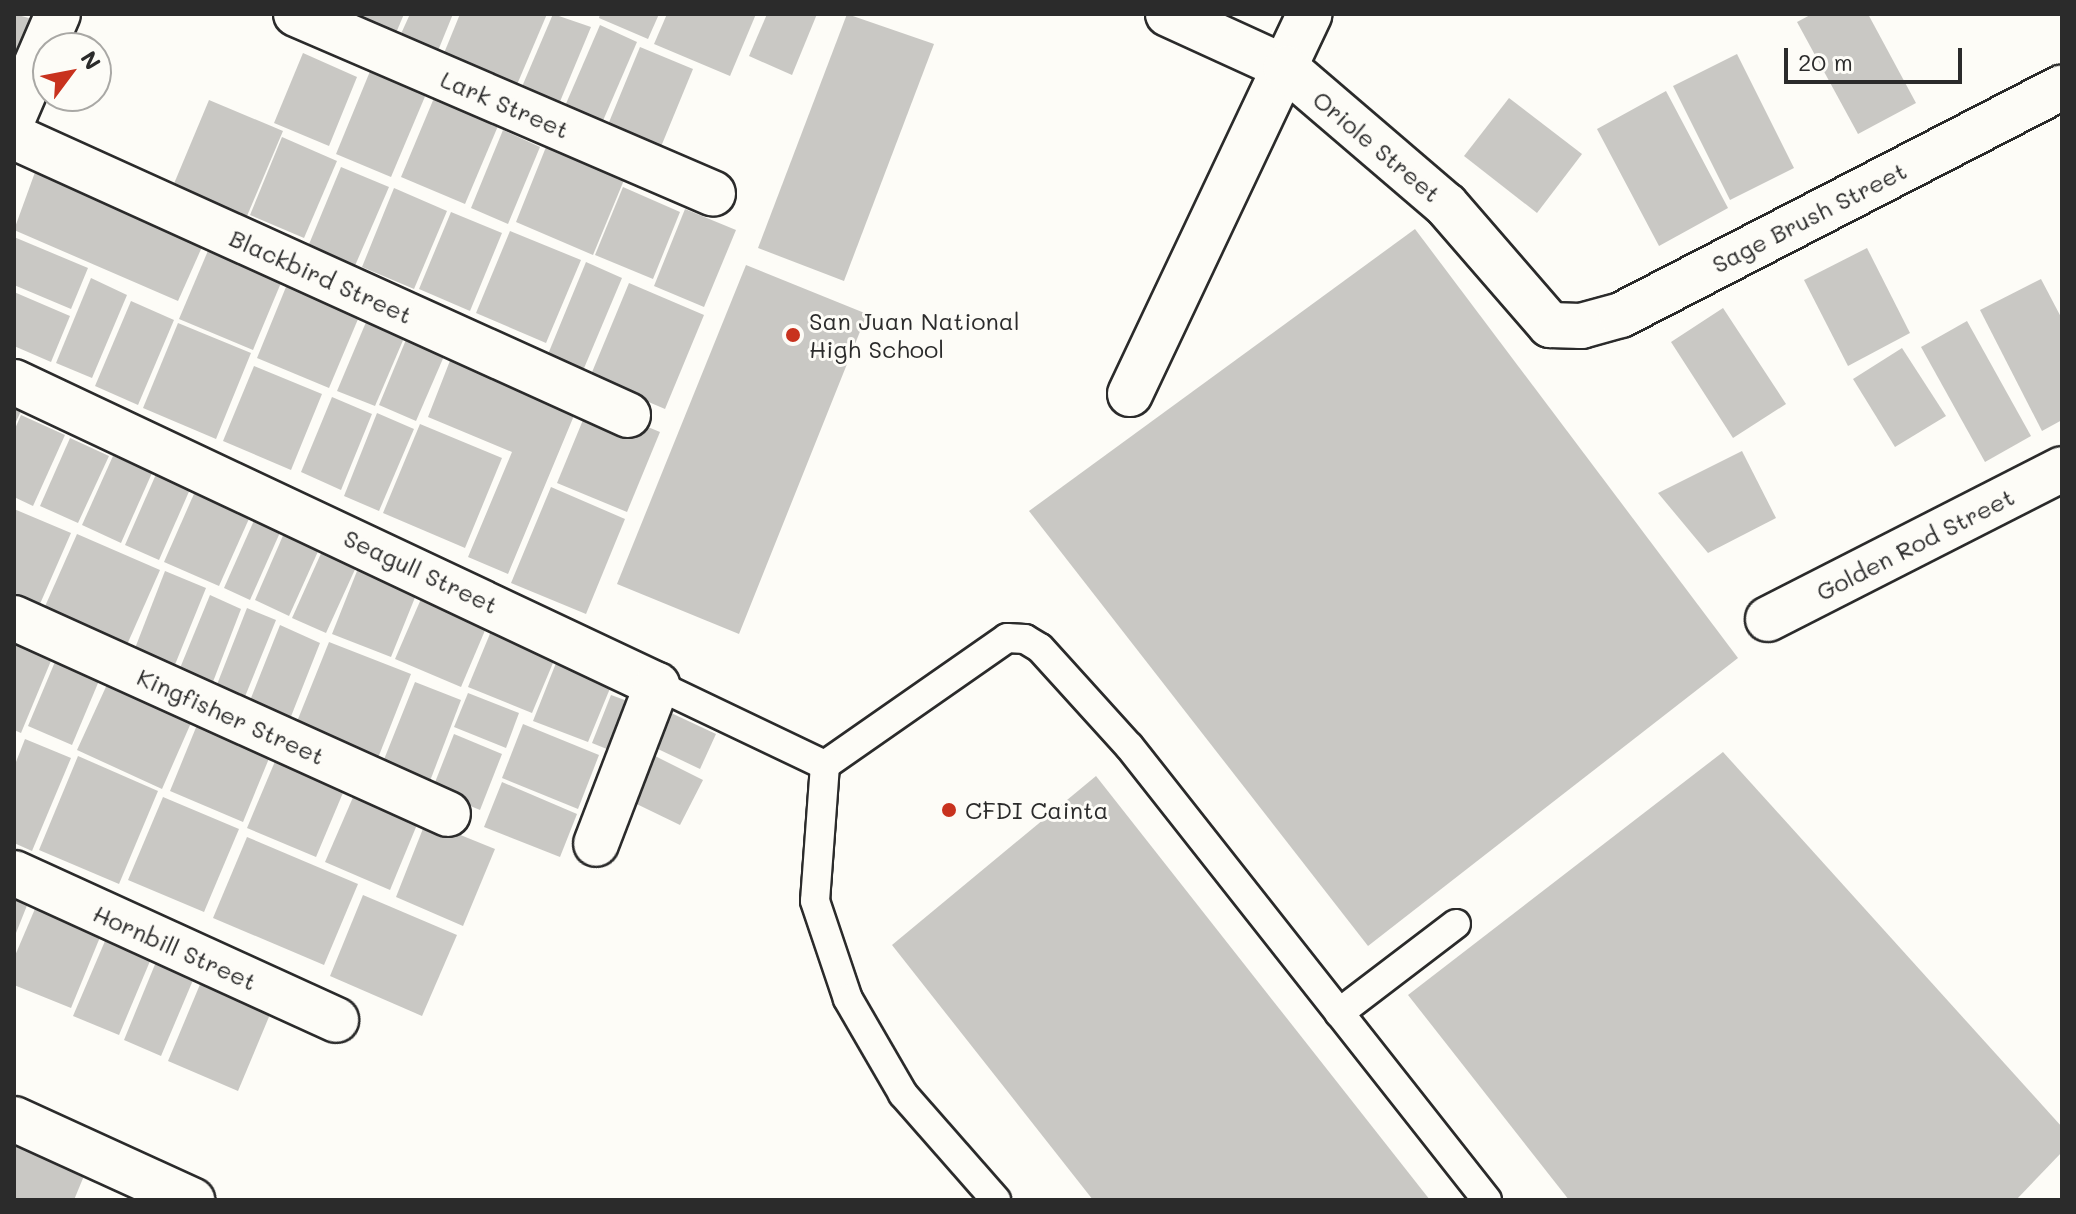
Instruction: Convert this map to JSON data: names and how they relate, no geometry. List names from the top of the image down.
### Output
{
  "streets": {
    "street": [
      "Lark Street",
      "Oriole Street",
      "Sage Brush Street",
      "Blackbird Street",
      "Golden Rod Street",
      "Seagull Street",
      "Kingfisher Street",
      "Hornbill Street"
    ]
  },
  "crossings": [
    ["Oriole Street", "Sage Brush Street"]
  ],
  "places": ["San Juan National High School", "CFDI Cainta"],
  "scale_bar": "20 m",
  "north": "top right"
}
